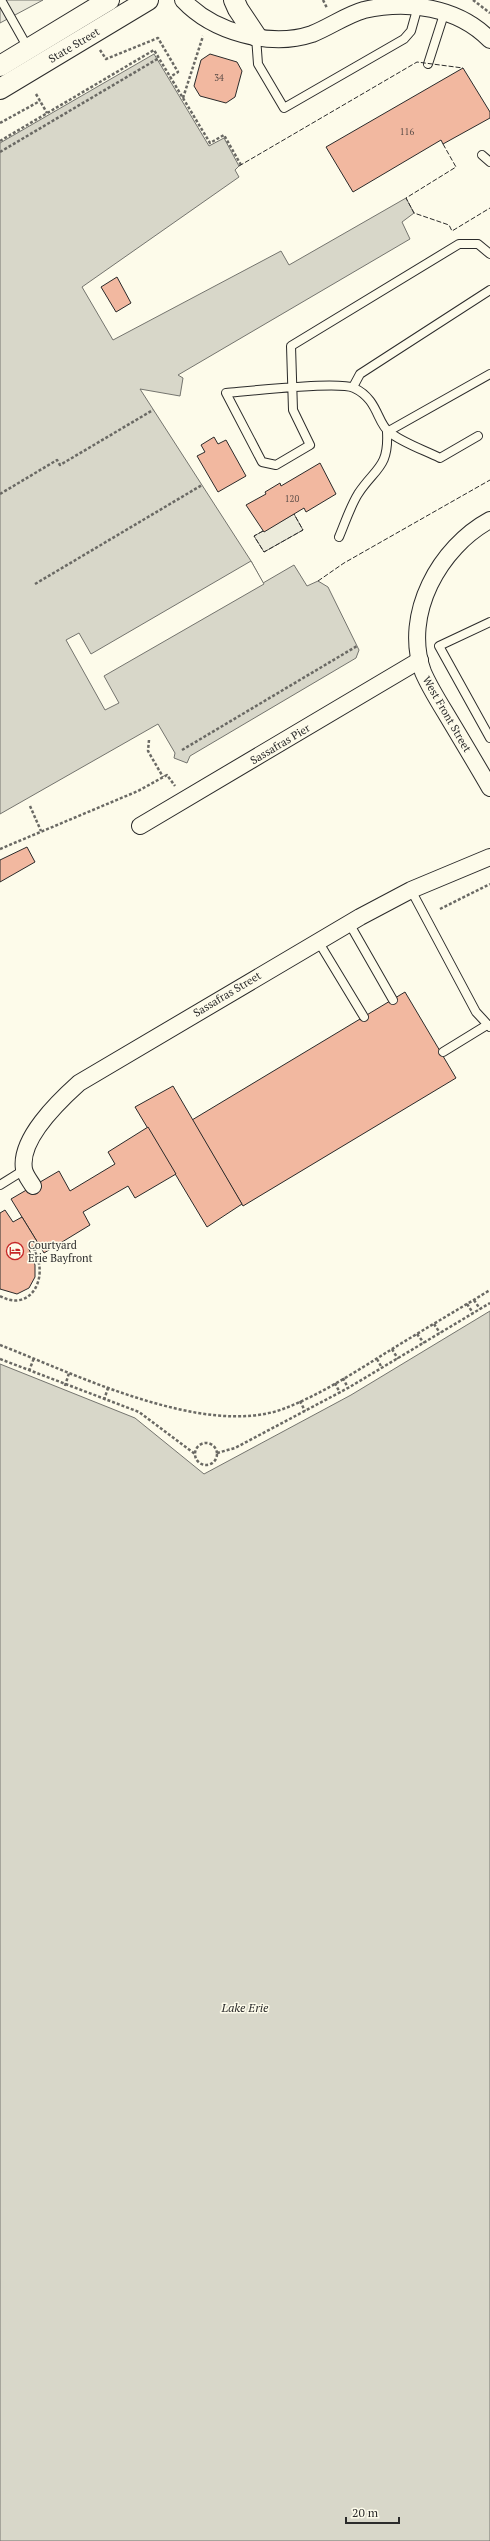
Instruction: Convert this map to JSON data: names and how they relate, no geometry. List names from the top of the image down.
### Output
{
  "streets": {
    "street": [
      "State Street",
      "West Front Street",
      "Sassafras Pier",
      "Sassafras Street"
    ]
  },
  "crossings": [
    ["West Front Street", "Sassafras Pier"]
  ],
  "water": ["Lake Erie"],
  "places": {
    "hotel": ["Courtyard Erie Bayfront"]
  },
  "house_numbers": ["34", "116", "120"],
  "scale_bar": "20 m"
}
